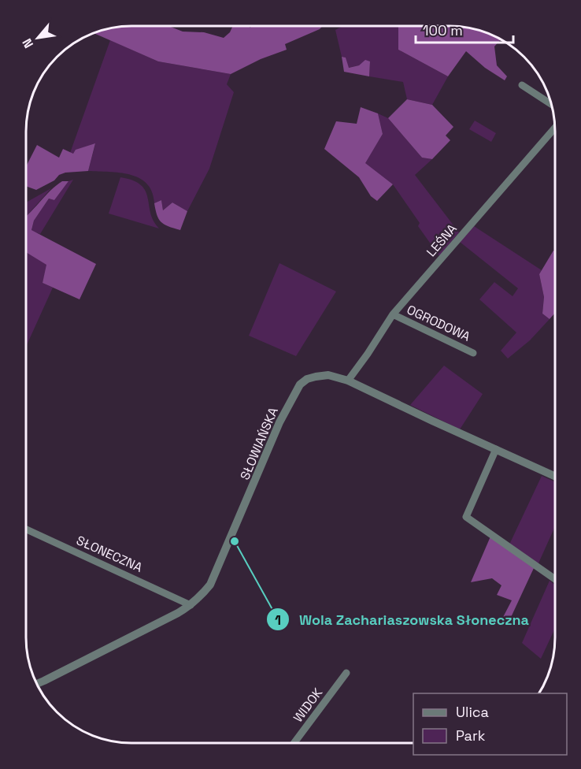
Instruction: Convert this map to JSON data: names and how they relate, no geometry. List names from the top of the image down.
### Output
{
  "streets": {
    "street": [
      "LEŚNA",
      "OGRODOWA",
      "SŁOWIAŃSKA",
      "SŁONECZNA",
      "WIDOK"
    ]
  },
  "crossings": [
    ["LEŚNA", "OGRODOWA"],
    ["LEŚNA", "SŁOWIAŃSKA"],
    ["SŁOWIAŃSKA", "SŁONECZNA"]
  ],
  "places": ["Wola Zachariaszowska Słoneczna"],
  "legend": ["Ulica", "Park"],
  "scale_bar": "100 m",
  "north": "bottom left"
}
